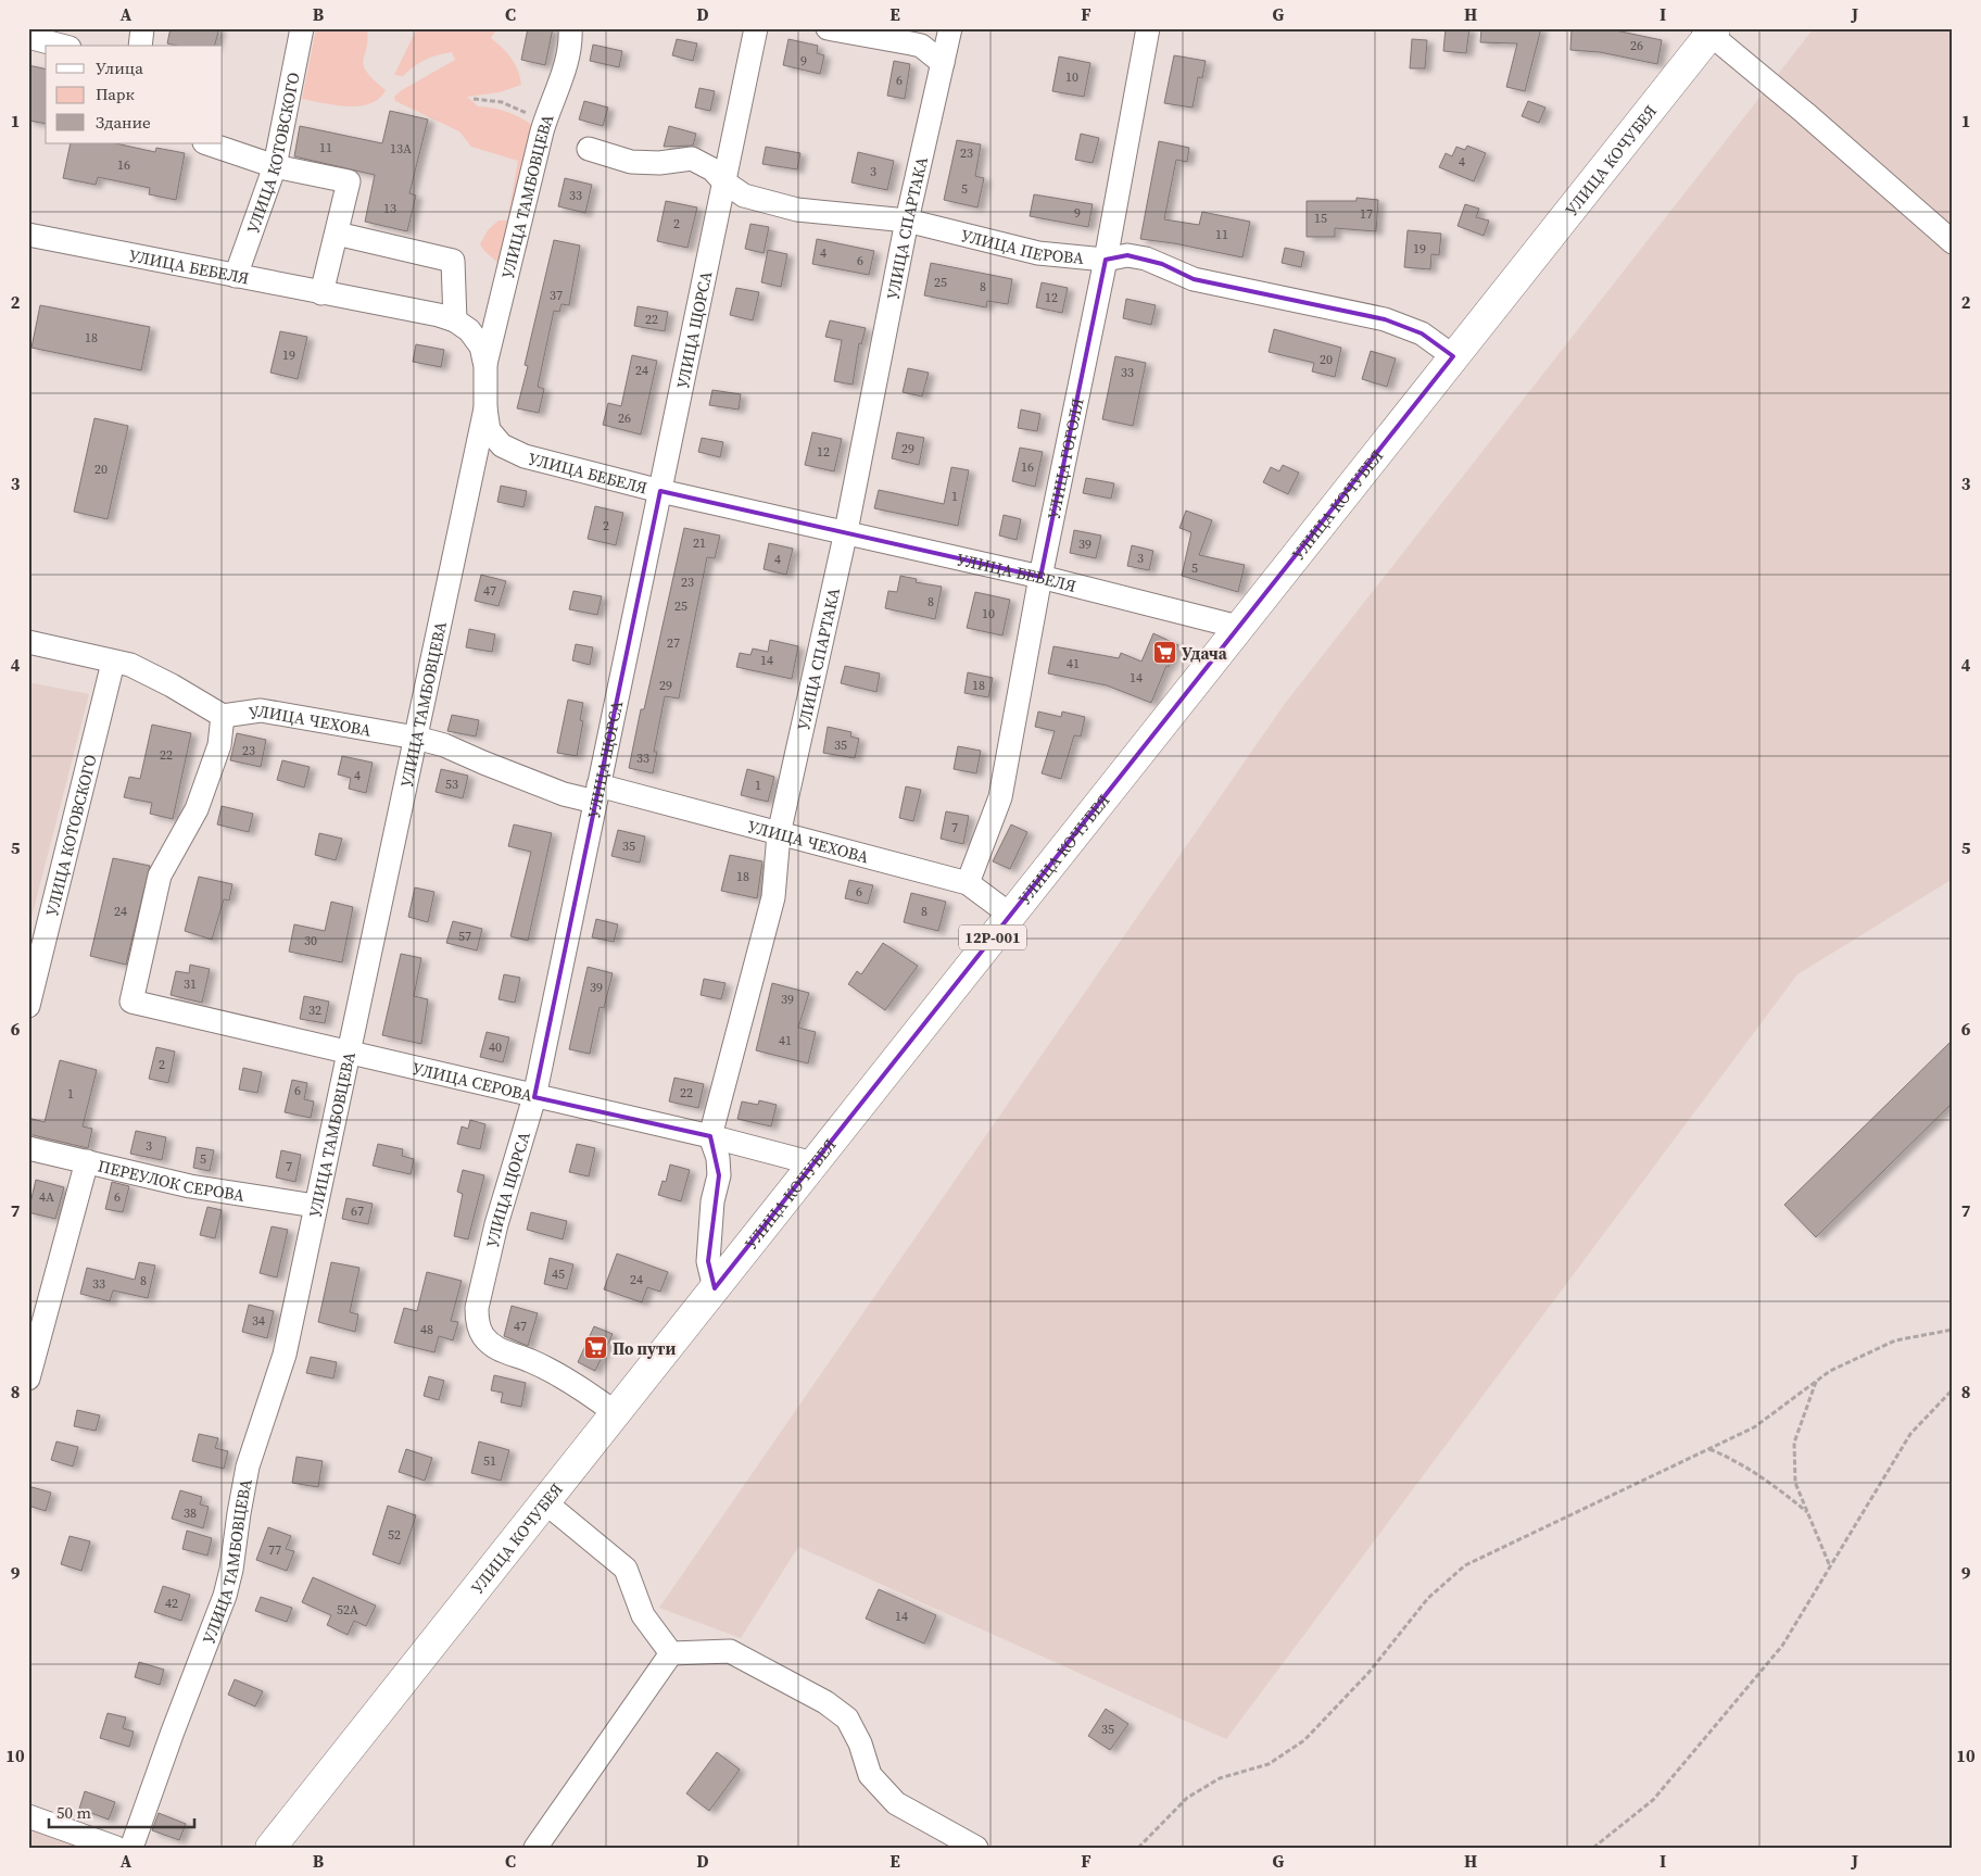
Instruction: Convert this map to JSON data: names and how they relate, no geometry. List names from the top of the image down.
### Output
{
  "streets": {
    "main road": ["УЛИЦА КОЧУБЕЯ", "12Р-001"],
    "street": [
      "УЛИЦА КОТОВСКОГО",
      "УЛИЦА ТАМБОВЦЕВА",
      "УЛИЦА СПАРТАКА",
      "УЛИЦА ПЕРОВА",
      "УЛИЦА БЕБЕЛЯ",
      "УЛИЦА ЩОРСА",
      "УЛИЦА ГОГОЛЯ",
      "УЛИЦА ЧЕХОВА",
      "УЛИЦА СЕРОВА",
      "ПЕРЕУЛОК СЕРОВА"
    ]
  },
  "crossings": [
    ["УЛИЦА КОТОВСКОГО", "УЛИЦА БЕБЕЛЯ"],
    ["УЛИЦА КОЧУБЕЯ", "УЛИЦА ПЕРОВА"],
    ["УЛИЦА КОЧУБЕЯ", "УЛИЦА БЕБЕЛЯ"],
    ["УЛИЦА КОЧУБЕЯ", "УЛИЦА ЩОРСА"],
    ["УЛИЦА КОЧУБЕЯ", "УЛИЦА ЧЕХОВА"],
    ["УЛИЦА КОЧУБЕЯ", "УЛИЦА СЕРОВА"],
    ["УЛИЦА ТАМБОВЦЕВА", "УЛИЦА БЕБЕЛЯ"],
    ["УЛИЦА ТАМБОВЦЕВА", "УЛИЦА ЧЕХОВА"],
    ["УЛИЦА ТАМБОВЦЕВА", "УЛИЦА СЕРОВА"],
    ["УЛИЦА ТАМБОВЦЕВА", "ПЕРЕУЛОК СЕРОВА"],
    ["УЛИЦА СПАРТАКА", "УЛИЦА ПЕРОВА"],
    ["УЛИЦА СПАРТАКА", "УЛИЦА БЕБЕЛЯ"],
    ["УЛИЦА СПАРТАКА", "УЛИЦА ЧЕХОВА"],
    ["УЛИЦА СПАРТАКА", "УЛИЦА СЕРОВА"],
    ["УЛИЦА ПЕРОВА", "УЛИЦА ЩОРСА"],
    ["УЛИЦА ПЕРОВА", "УЛИЦА ГОГОЛЯ"],
    ["УЛИЦА БЕБЕЛЯ", "УЛИЦА ЩОРСА"],
    ["УЛИЦА БЕБЕЛЯ", "УЛИЦА ГОГОЛЯ"],
    ["УЛИЦА ЩОРСА", "УЛИЦА ЧЕХОВА"],
    ["УЛИЦА ЩОРСА", "УЛИЦА СЕРОВА"],
    ["УЛИЦА ГОГОЛЯ", "УЛИЦА ЧЕХОВА"],
    ["УЛИЦА ЧЕХОВА", "УЛИЦА СЕРОВА"]
  ],
  "places": {
    "supermarket": ["Удача", "По пути"]
  },
  "house_numbers": [
    "26",
    "9",
    "10",
    "6",
    "11",
    "13А",
    "23",
    "4",
    "16",
    "3",
    "5",
    "33",
    "13",
    "9",
    "17",
    "15",
    "2",
    "11",
    "19",
    "4",
    "6",
    "25",
    "8",
    "37",
    "12",
    "22",
    "18",
    "19",
    "20",
    "24",
    "33",
    "26",
    "29",
    "12",
    "16",
    "20",
    "1",
    "2",
    "21",
    "39",
    "3",
    "4",
    "5",
    "23",
    "47",
    "8",
    "25",
    "10",
    "27",
    "14",
    "41",
    "14",
    "29",
    "18",
    "35",
    "23",
    "22",
    "33",
    "4",
    "53",
    "1",
    "7",
    "35",
    "18",
    "6",
    "24",
    "8",
    "57",
    "30",
    "31",
    "39",
    "39",
    "32",
    "41",
    "40",
    "2",
    "6",
    "22",
    "1",
    "3",
    "5",
    "7",
    "4А",
    "6",
    "67",
    "45",
    "24",
    "8",
    "33",
    "34",
    "47",
    "48",
    "51",
    "38",
    "52",
    "77",
    "42",
    "52А",
    "14",
    "35"
  ],
  "legend": ["Улица", "Парк", "Здание"],
  "scale_bar": "50 m",
  "grid": {
    "columns": [
      "A",
      "B",
      "C",
      "D",
      "E",
      "F",
      "G",
      "H",
      "I",
      "J"
    ],
    "rows": [
      "1",
      "2",
      "3",
      "4",
      "5",
      "6",
      "7",
      "8",
      "9",
      "10"
    ]
  }
}
